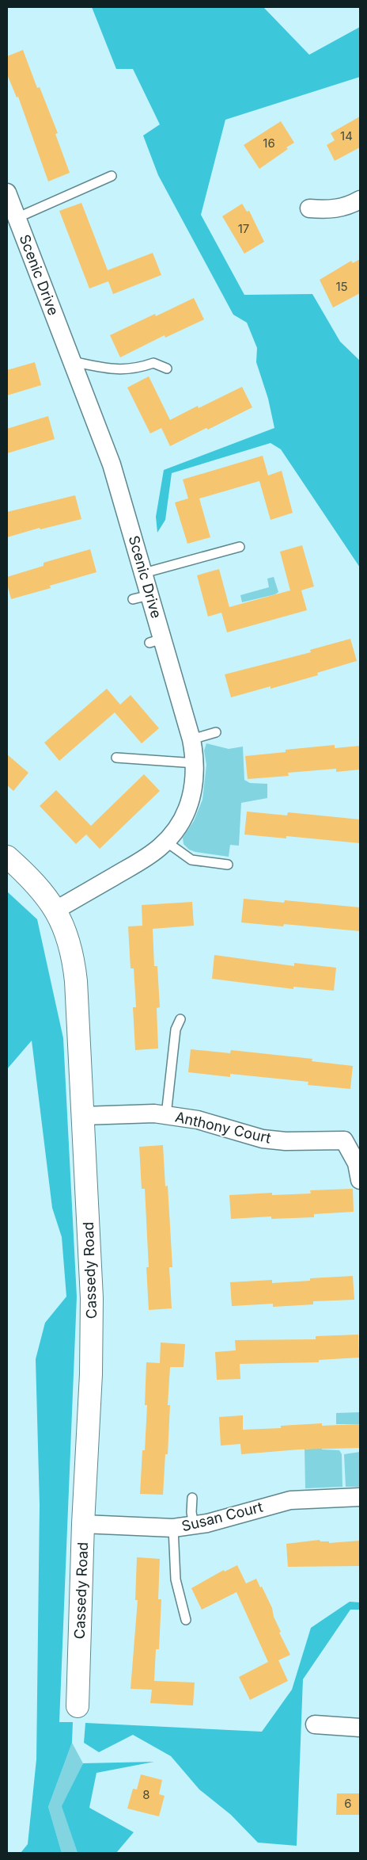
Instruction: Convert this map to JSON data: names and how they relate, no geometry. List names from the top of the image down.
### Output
{
  "streets": {
    "street": [
      "Scenic Drive",
      "Anthony Court",
      "Cassedy Road",
      "Susan Court"
    ]
  },
  "crossings": [
    ["Scenic Drive", "Cassedy Road"],
    ["Anthony Court", "Cassedy Road"],
    ["Cassedy Road", "Susan Court"]
  ],
  "house_numbers": [
    "14",
    "16",
    "17",
    "15",
    "8",
    "6"
  ]
}
